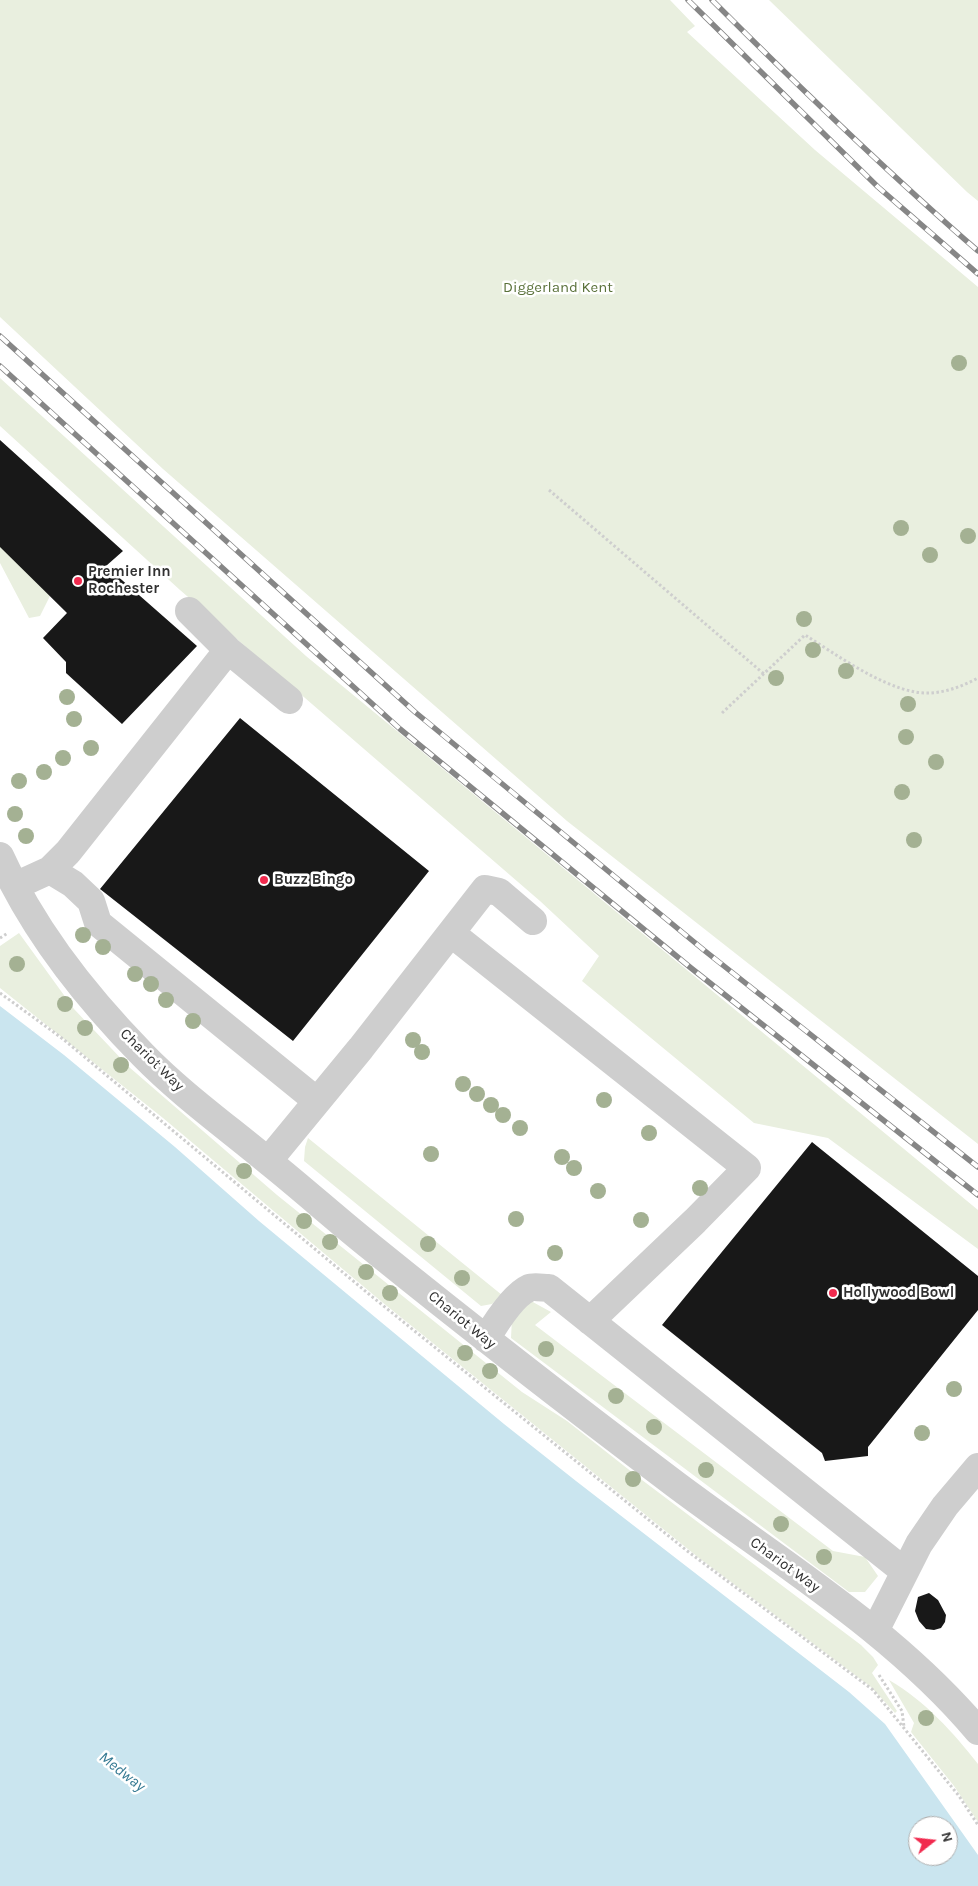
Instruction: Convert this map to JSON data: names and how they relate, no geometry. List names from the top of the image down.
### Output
{
  "streets": {
    "street": ["Chariot Way"]
  },
  "water": ["Medway"],
  "parks": ["Diggerland Kent"],
  "places": ["Premier Inn Rochester", "Buzz Bingo", "Hollywood Bowl"],
  "north": "right"
}
